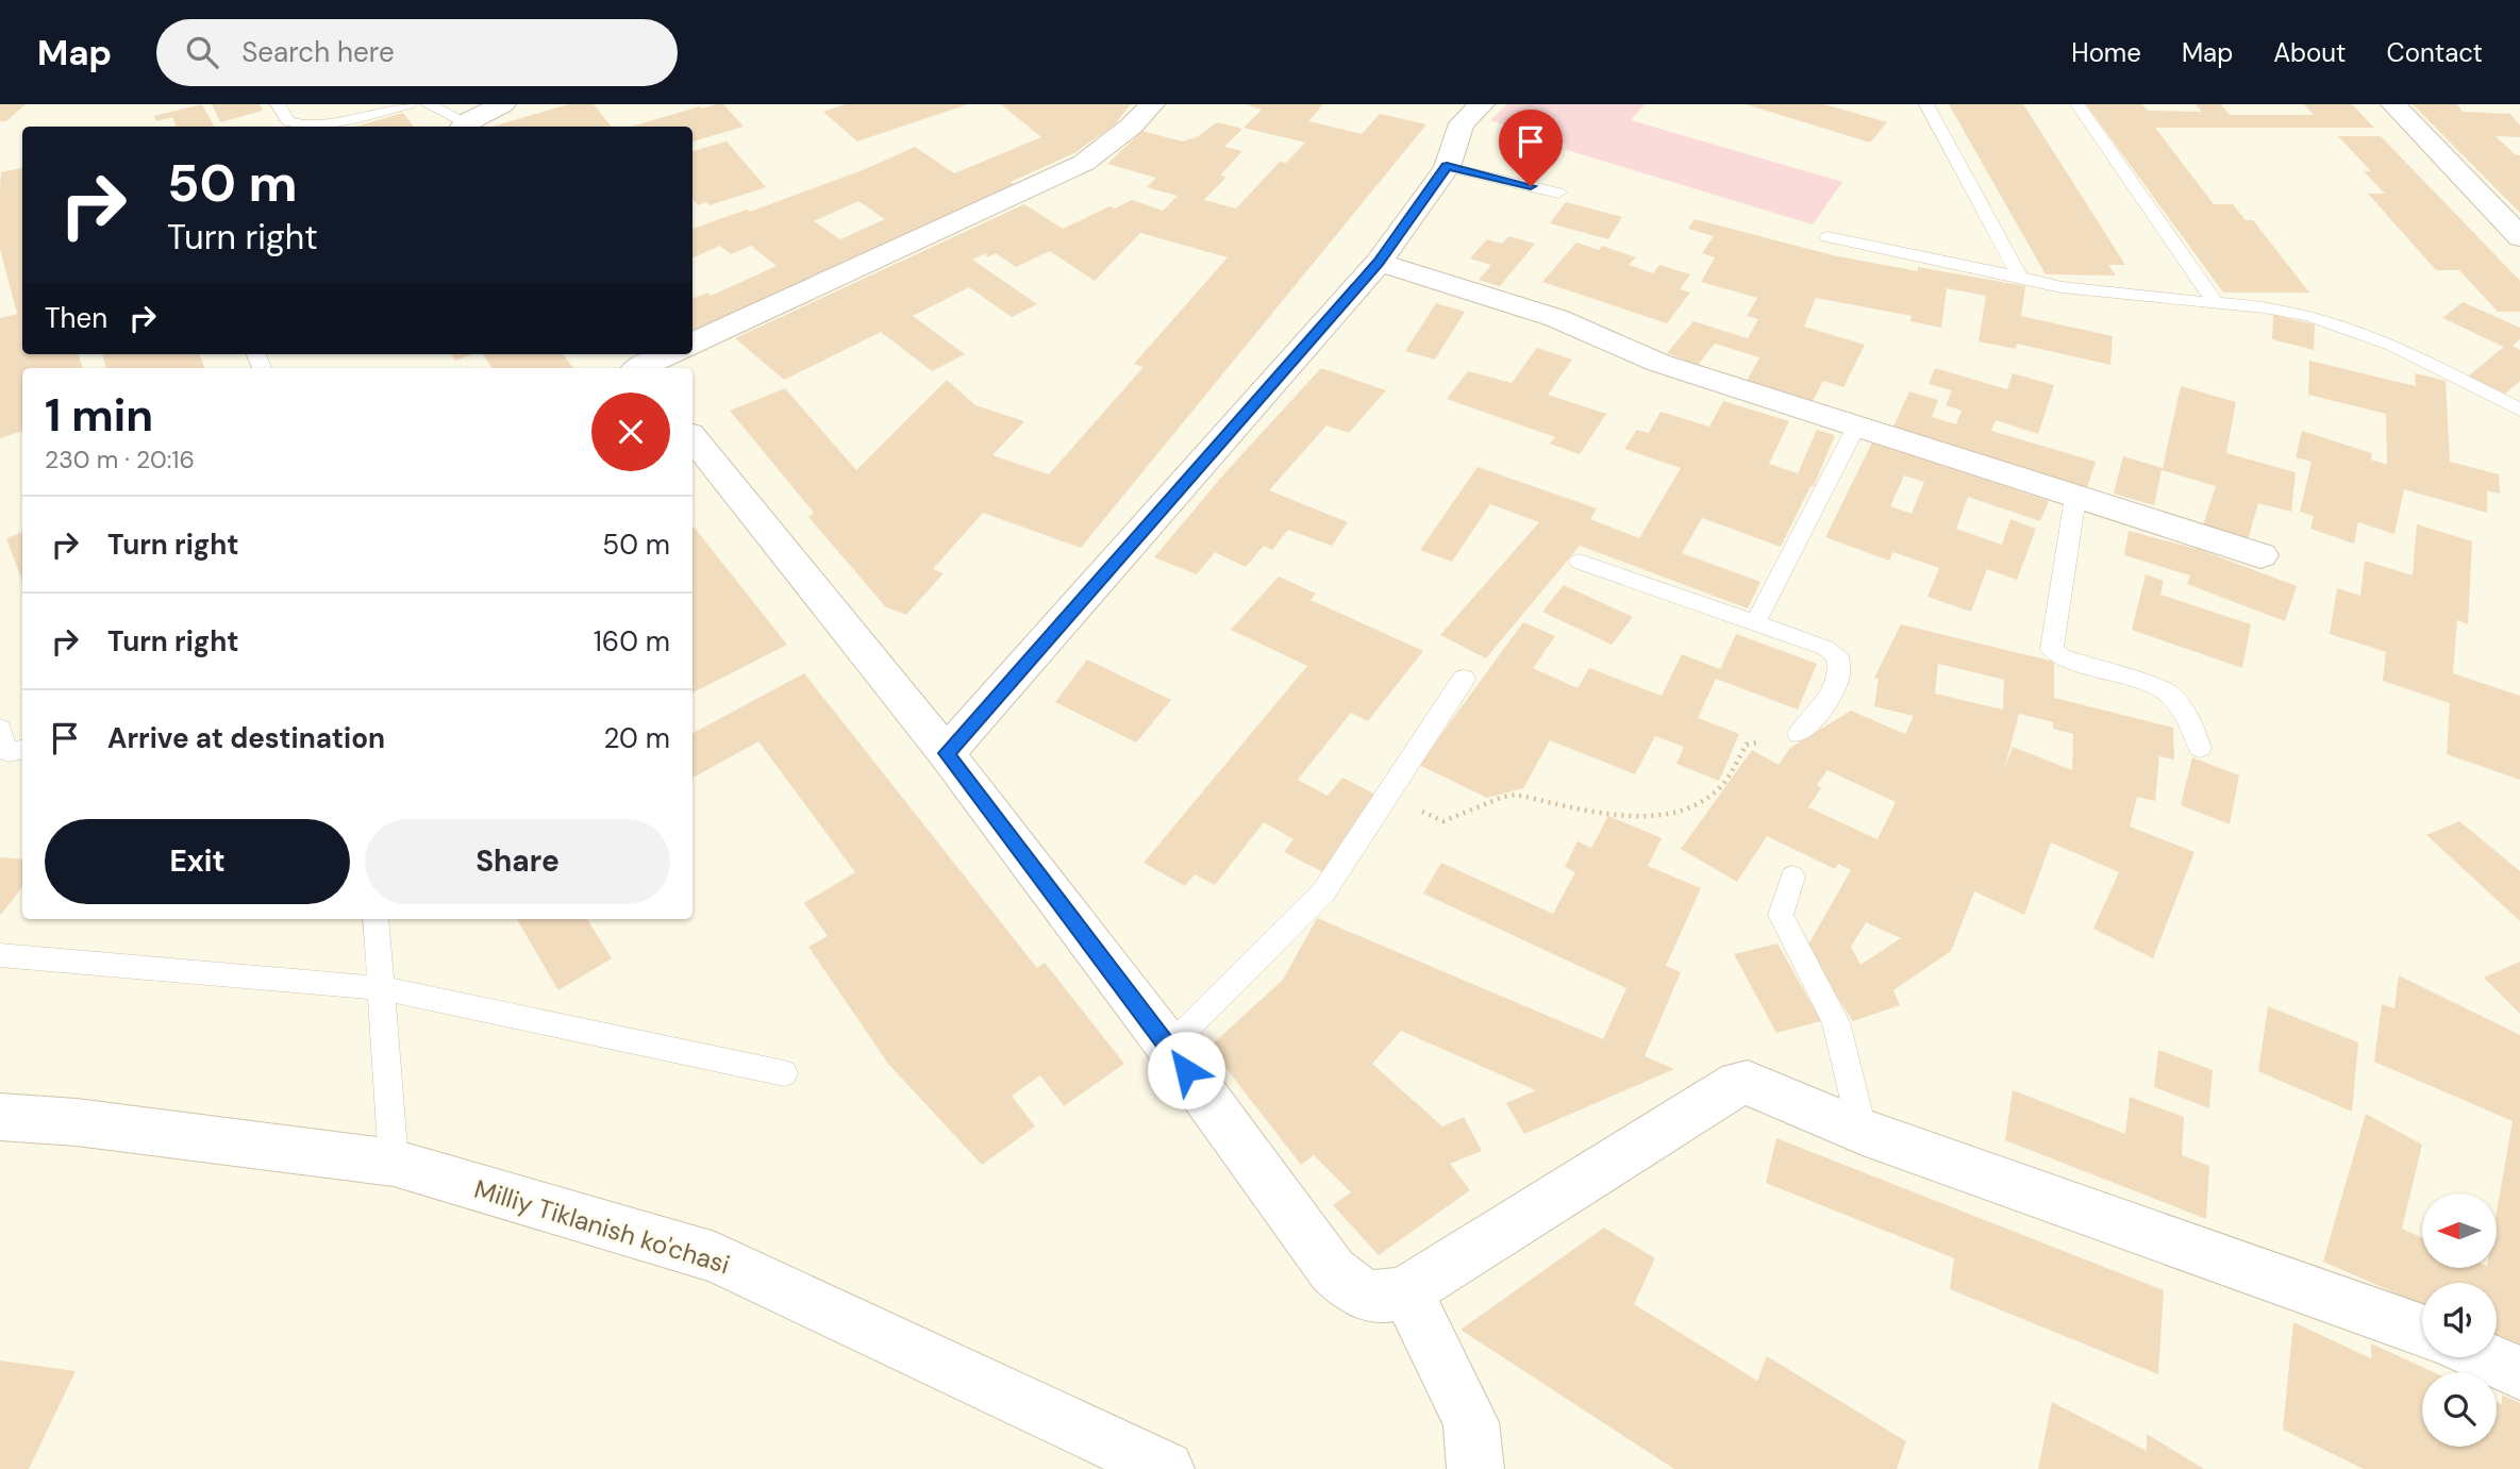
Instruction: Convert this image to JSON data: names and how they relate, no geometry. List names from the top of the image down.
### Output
{
  "streets": {
    "street": ["Milliy Tiklanish ko'chasi"]
  },
  "north": "left",
  "page": {
    "header": "Map",
    "search": "Search here",
    "nav": [
      "Home",
      "Map",
      "About",
      "Contact"
    ],
    "turn": ["50 m", "Turn right"],
    "then": "Then",
    "heading": ["1 min", "230 m · 20:16"],
    "list": [
      {
        "name": "Turn right",
        "value": "50 m"
      },
      {
        "name": "Turn right",
        "value": "160 m"
      },
      {
        "name": "Arrive at destination",
        "value": "20 m"
      }
    ],
    "buttons": ["Exit", "Share"]
  }
}
